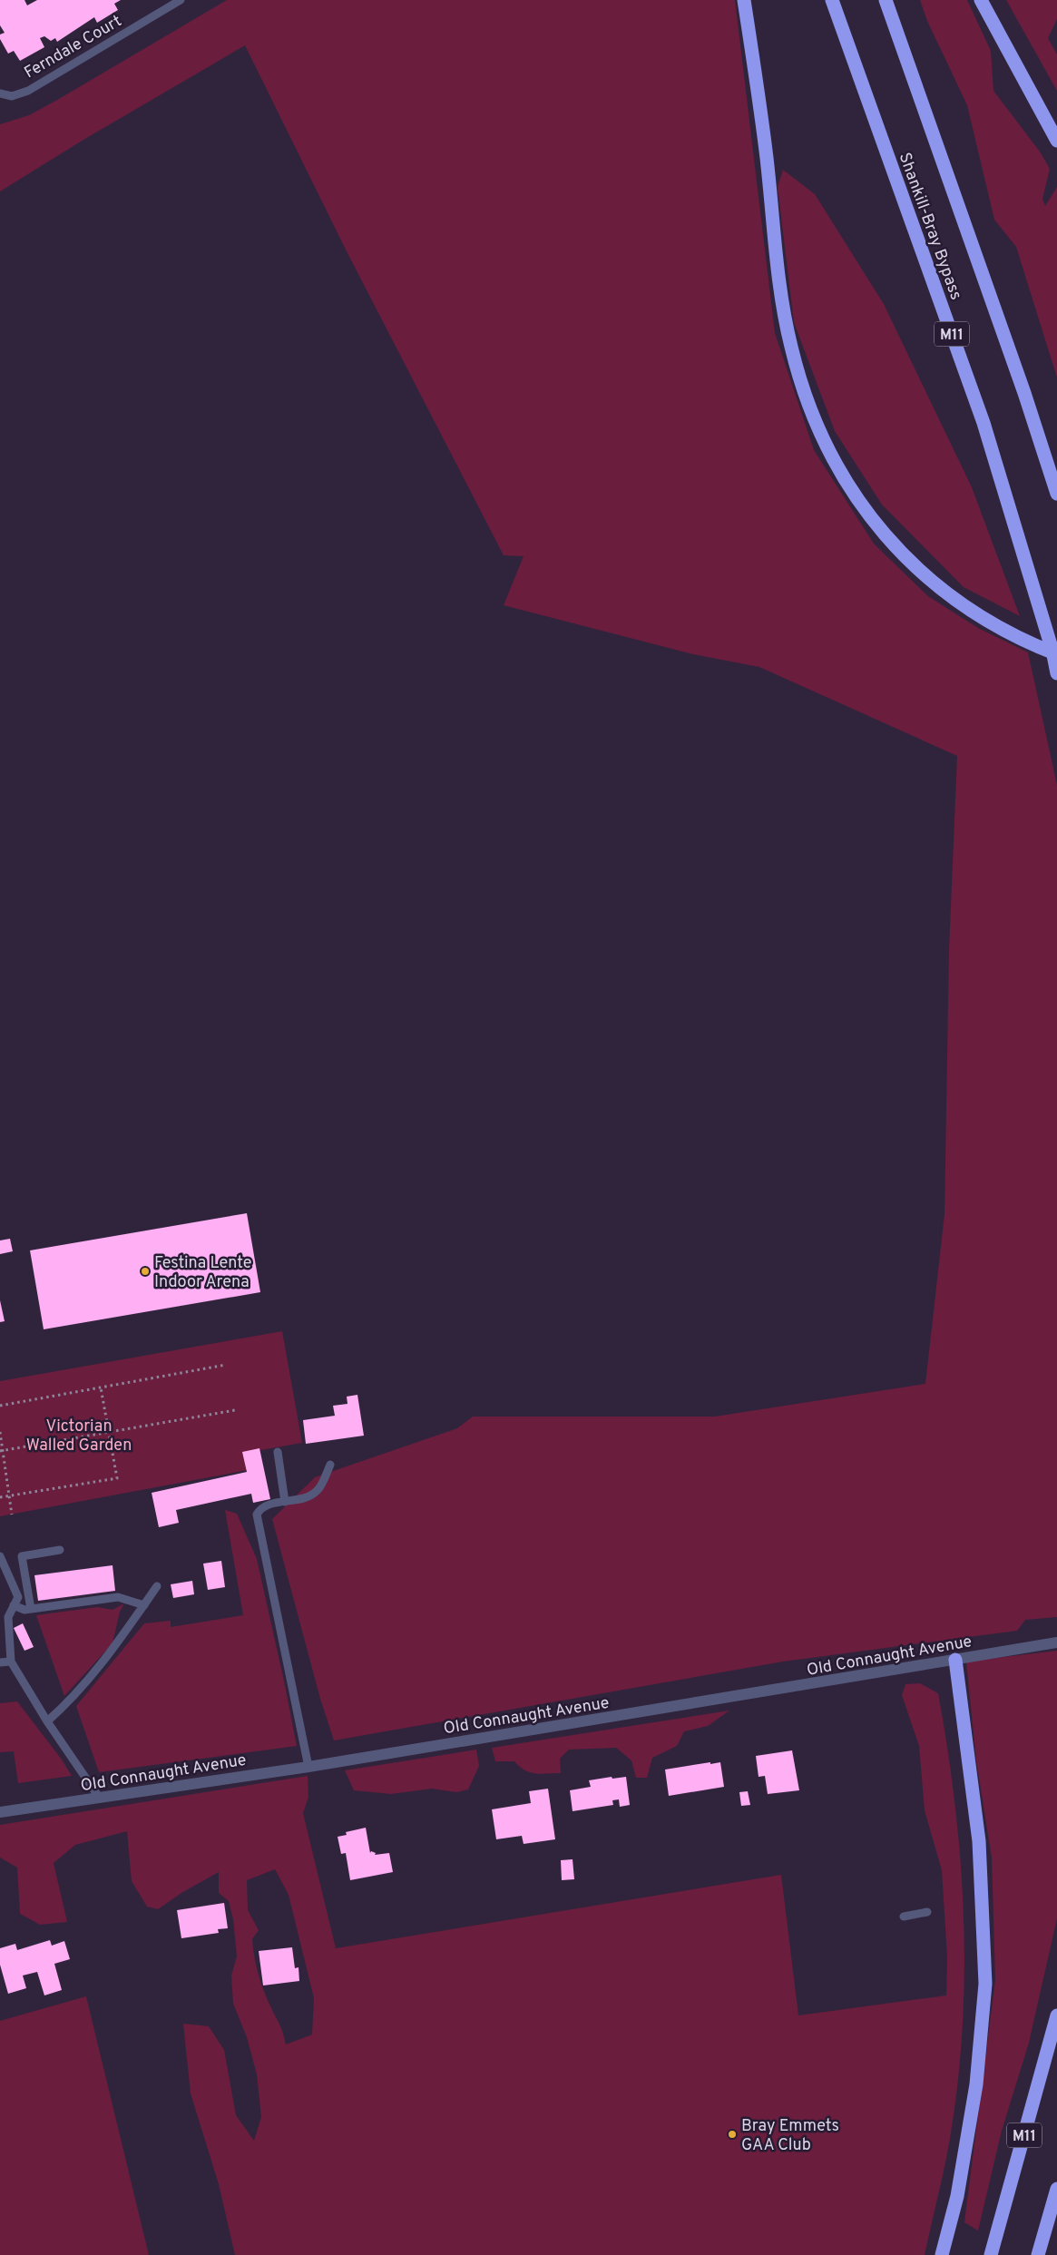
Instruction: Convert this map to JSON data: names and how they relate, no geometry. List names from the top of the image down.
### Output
{
  "streets": {
    "highway": ["Shankill-Bray Bypass", "M11"],
    "street": ["Old Connaught Avenue"],
    "lane": ["Ferndale Court"]
  },
  "parks": ["Victorian Walled Garden"],
  "places": ["Festina Lente Indoor Arena", "Bray Emmets GAA Club"]
}
